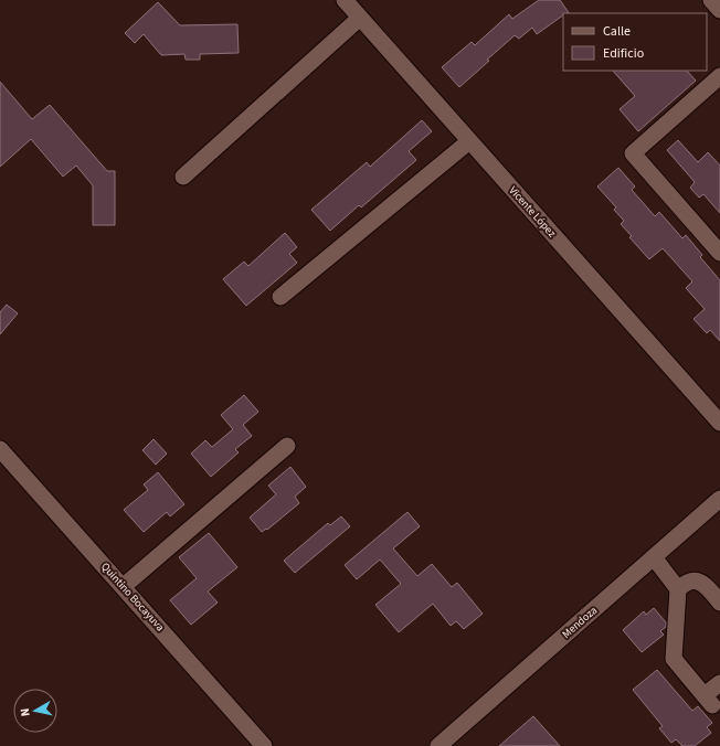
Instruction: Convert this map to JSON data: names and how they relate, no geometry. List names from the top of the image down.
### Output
{
  "streets": {
    "street": ["Vicente López", "Quintino Bocayuva", "Mendoza"]
  },
  "legend": ["Calle", "Edificio"],
  "north": "left"
}
